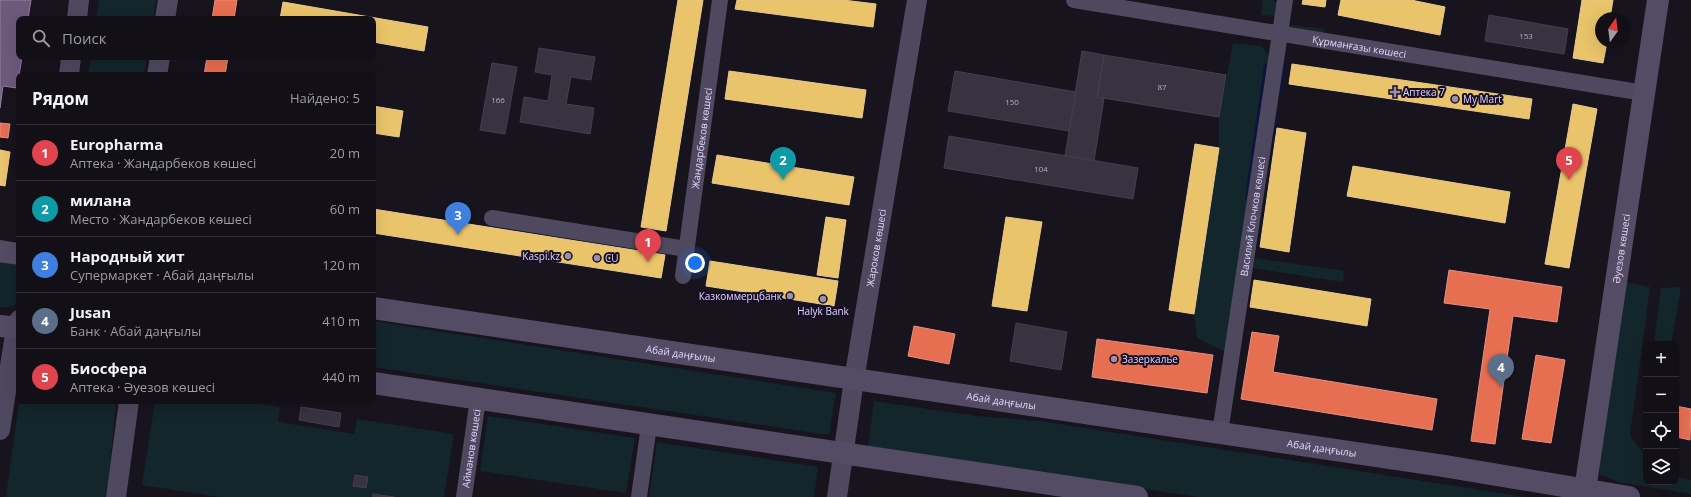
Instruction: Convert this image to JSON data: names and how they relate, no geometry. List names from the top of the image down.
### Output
{
  "streets": {
    "main road": ["Әуезов көшесі", "Абай даңғылы"],
    "street": [
      "Құрманғазы көшесі",
      "Жандарбеков көшесі",
      "Василий Клочков көшесі",
      "Жароков көшесі",
      "Айманов көшесі"
    ]
  },
  "crossings": [
    ["Құрманғазы көшесі", "Василий Клочков көшесі"],
    ["Құрманғазы көшесі", "Әуезов көшесі"],
    ["Василий Клочков көшесі", "Абай даңғылы"],
    ["Жароков көшесі", "Абай даңғылы"],
    ["Әуезов көшесі", "Абай даңғылы"]
  ],
  "places": {
    "health": ["Аптека 7"],
    "other": [
      "My Mart",
      "Kaspi.kz",
      "CU",
      "Казкоммерцбанк",
      "Halyk Bank",
      "Зазеркалье"
    ]
  },
  "house_numbers": [
    "153",
    "87",
    "166",
    "150",
    "104"
  ],
  "north": "top",
  "page": {
    "search": "Поиск",
    "heading": ["Рядом", "Найдено: 5"],
    "list": [
      {
        "mark": "1",
        "name": "Europharma",
        "note": "Аптека · Жандарбеков көшесі",
        "value": "20 m"
      },
      {
        "mark": "2",
        "name": "милана",
        "note": "Место · Жандарбеков көшесі",
        "value": "60 m"
      },
      {
        "mark": "3",
        "name": "Народный хит",
        "note": "Супермаркет · Абай даңғылы",
        "value": "120 m"
      },
      {
        "mark": "4",
        "name": "Jusan",
        "note": "Банк · Абай даңғылы",
        "value": "410 m"
      },
      {
        "mark": "5",
        "name": "Биосфера",
        "note": "Аптека · Әуезов көшесі",
        "value": "440 m"
      }
    ],
    "pins": [
      "2",
      "5",
      "3",
      "1",
      "4"
    ],
    "map_buttons": ["+", "−"]
  }
}
